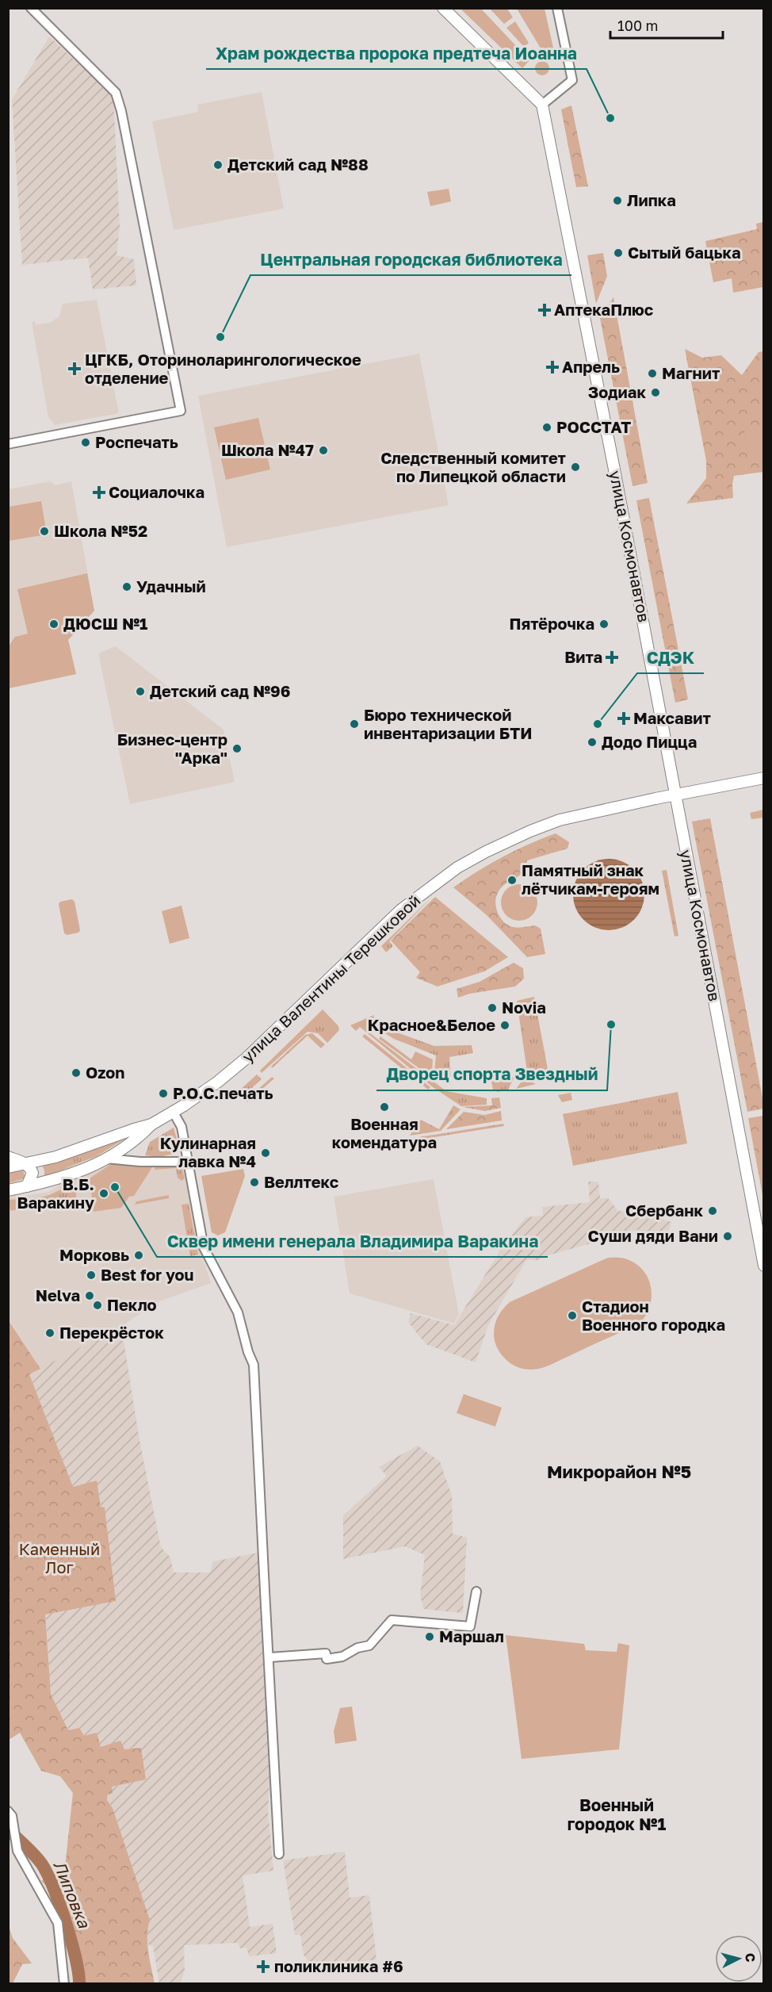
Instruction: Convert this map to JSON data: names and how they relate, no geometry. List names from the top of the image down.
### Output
{
  "streets": {
    "main road": ["улица Космонавтов", "улица Валентины Терешковой"]
  },
  "crossings": [
    ["улица Космонавтов", "улица Валентины Терешковой"]
  ],
  "districts": ["Микрорайон №5", "Военный городок №1"],
  "water": ["Липовка"],
  "parks": ["Каменный Лог"],
  "places": {
    "other": [
      "Храм рождества пророка предтеча Иоанна",
      "Детский сад №88",
      "Липка",
      "Сытый бацька",
      "Центральная городская библиотека",
      "Магнит",
      "Зодиак",
      "РОССТАТ",
      "Роспечать",
      "Школа №47",
      "Следственный комитет по Липецкой области",
      "Школа №52",
      "Удачный",
      "ДЮСШ №1",
      "Пятёрочка",
      "Детский сад №96",
      "Бюро технической инвентаризации БТИ",
      "СДЭК",
      "Додо Пицца",
      "Бизнес-центр \"Арка\"",
      "Памятный знак лётчикам-героям",
      "Novia",
      "Дворец спорта Звездный",
      "Красное&Белое",
      "Ozon",
      "Р.О.С.печать",
      "Военная комендатура",
      "Кулинарная лавка №4",
      "Веллтекс",
      "Сквер имени генерала Владимира Варакина",
      "В.Б. Варакину",
      "Сбербанк",
      "Суши дяди Вани",
      "Морковь",
      "Best for you",
      "Nelva",
      "Пекло",
      "Стадион Военного городка",
      "Перекрёсток",
      "Маршал"
    ],
    "health": [
      "АптекаПлюс",
      "Апрель",
      "ЦГКБ, Оториноларингологическое отделение",
      "Социалочка",
      "Вита",
      "Максавит",
      "поликлиника #6"
    ]
  },
  "scale_bar": "100 m",
  "north": "right"
}
